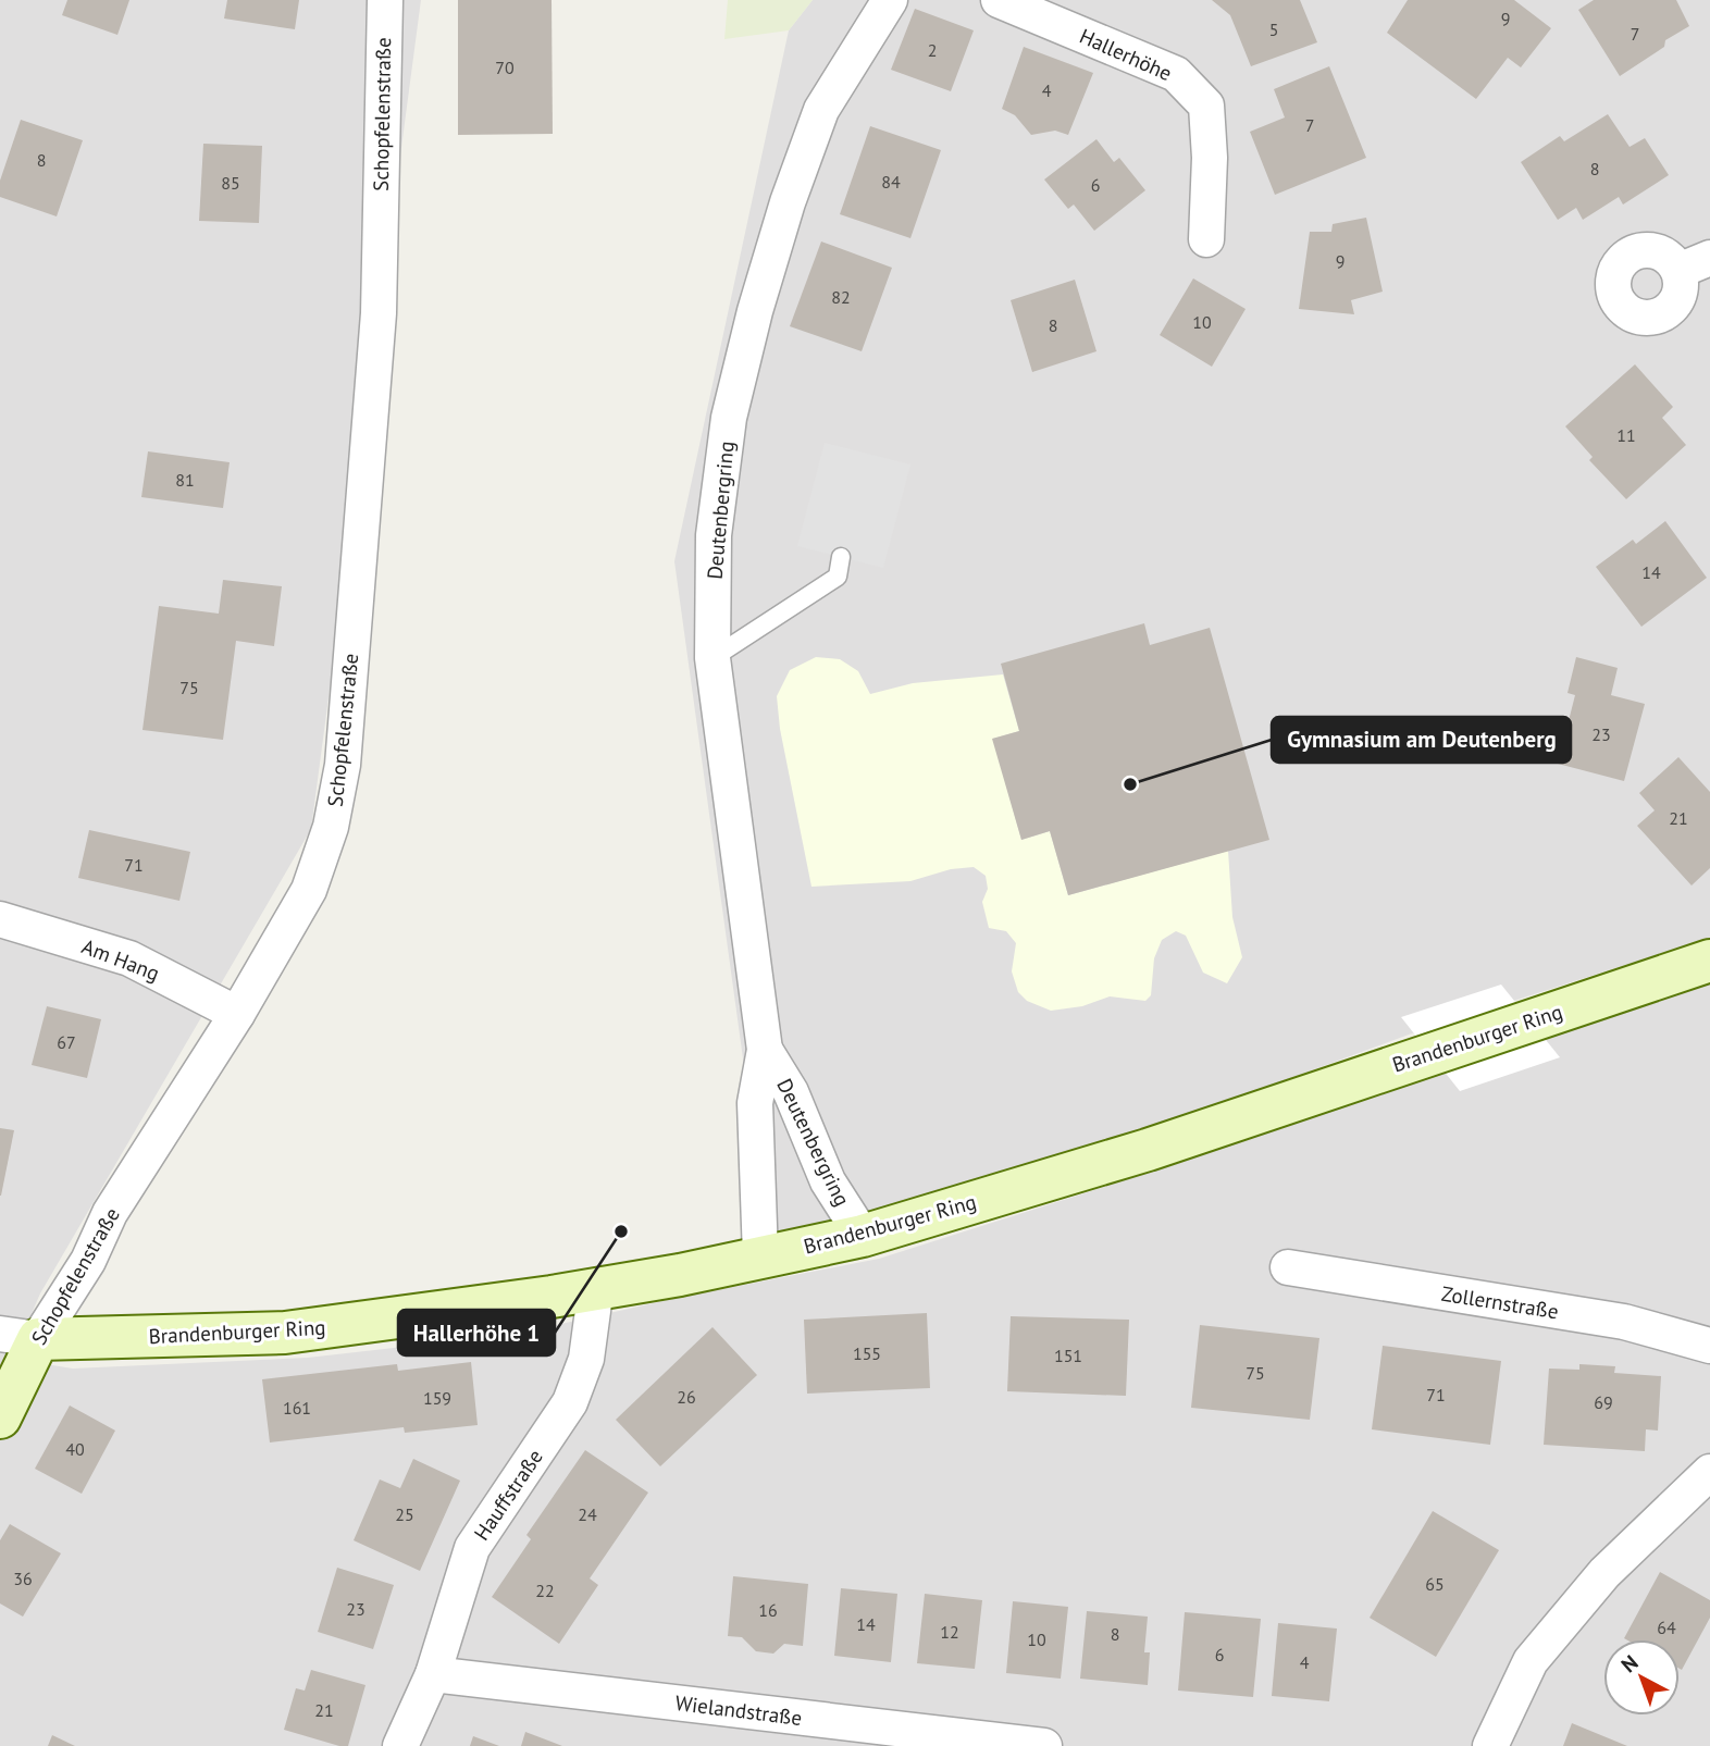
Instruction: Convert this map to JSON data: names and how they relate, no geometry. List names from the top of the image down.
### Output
{
  "streets": {
    "street": [
      "Hallerhöhe",
      "Schopfelenstraße",
      "Deutenbergring",
      "Am Hang",
      "Brandenburger Ring",
      "Zollernstraße",
      "Hauffstraße",
      "Wielandstraße"
    ]
  },
  "crossings": [
    ["Schopfelenstraße", "Am Hang"],
    ["Schopfelenstraße", "Brandenburger Ring"],
    ["Deutenbergring", "Brandenburger Ring"],
    ["Brandenburger Ring", "Hauffstraße"],
    ["Hauffstraße", "Wielandstraße"]
  ],
  "places": ["Gymnasium am Deutenberg", "Hallerhöhe 1"],
  "house_numbers": [
    "9",
    "5",
    "7",
    "2",
    "70",
    "4",
    "7",
    "8",
    "8",
    "84",
    "85",
    "6",
    "9",
    "82",
    "10",
    "8",
    "11",
    "81",
    "14",
    "75",
    "23",
    "21",
    "71",
    "67",
    "155",
    "151",
    "75",
    "71",
    "26",
    "159",
    "69",
    "161",
    "40",
    "25",
    "24",
    "36",
    "65",
    "22",
    "23",
    "16",
    "14",
    "64",
    "12",
    "8",
    "10",
    "6",
    "4",
    "21"
  ],
  "north": "top left"
}
